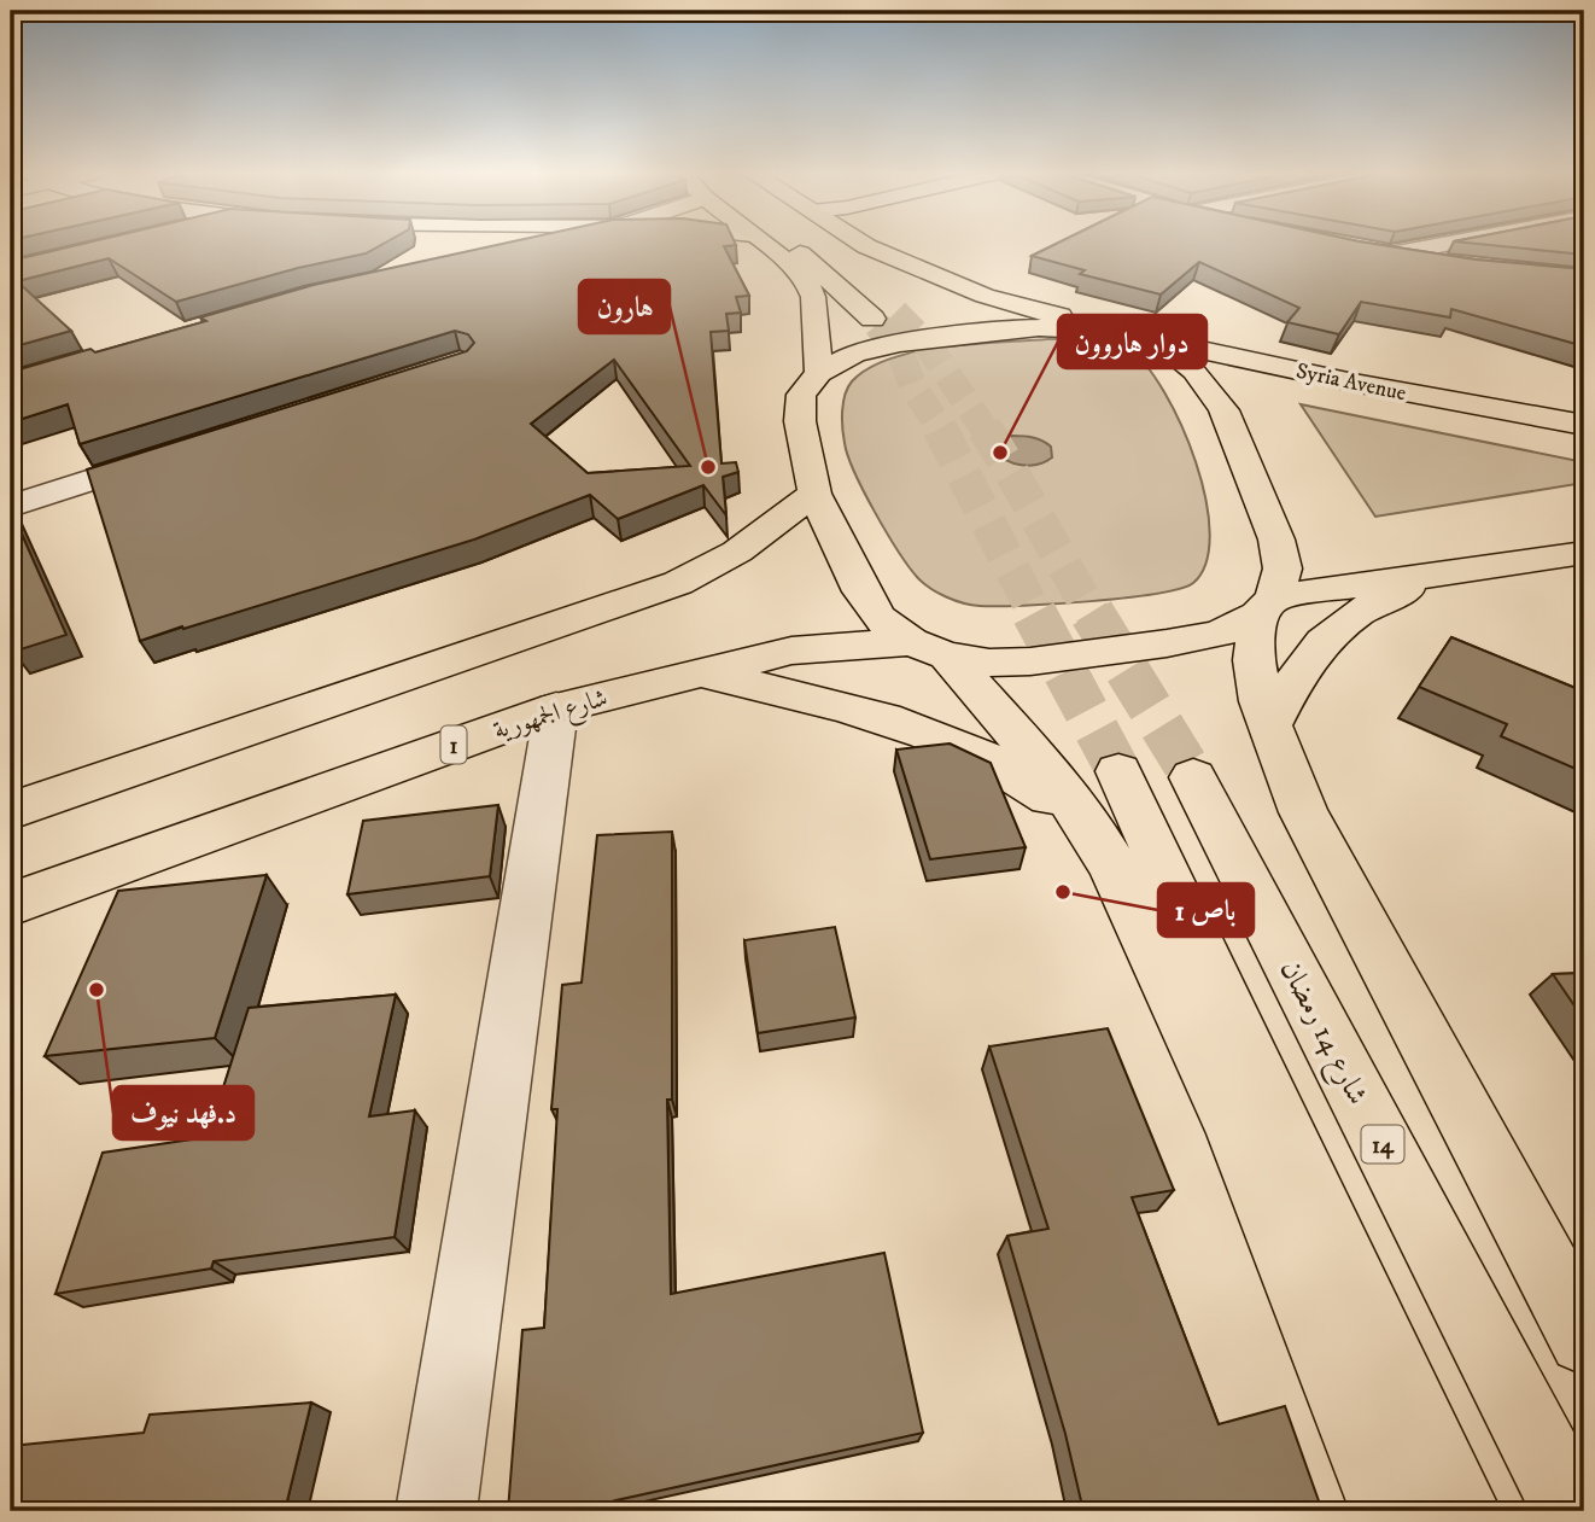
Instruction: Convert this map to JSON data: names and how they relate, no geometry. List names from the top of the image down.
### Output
{
  "streets": {
    "main road": [
      "Syria Avenue",
      "شارع الجمهورية",
      "1",
      "شارع 14 رمضان",
      "14"
    ]
  },
  "places": [
    "دوار هاروون",
    "هارون",
    "باص 1",
    "د.فهد نيوف"
  ]
}
